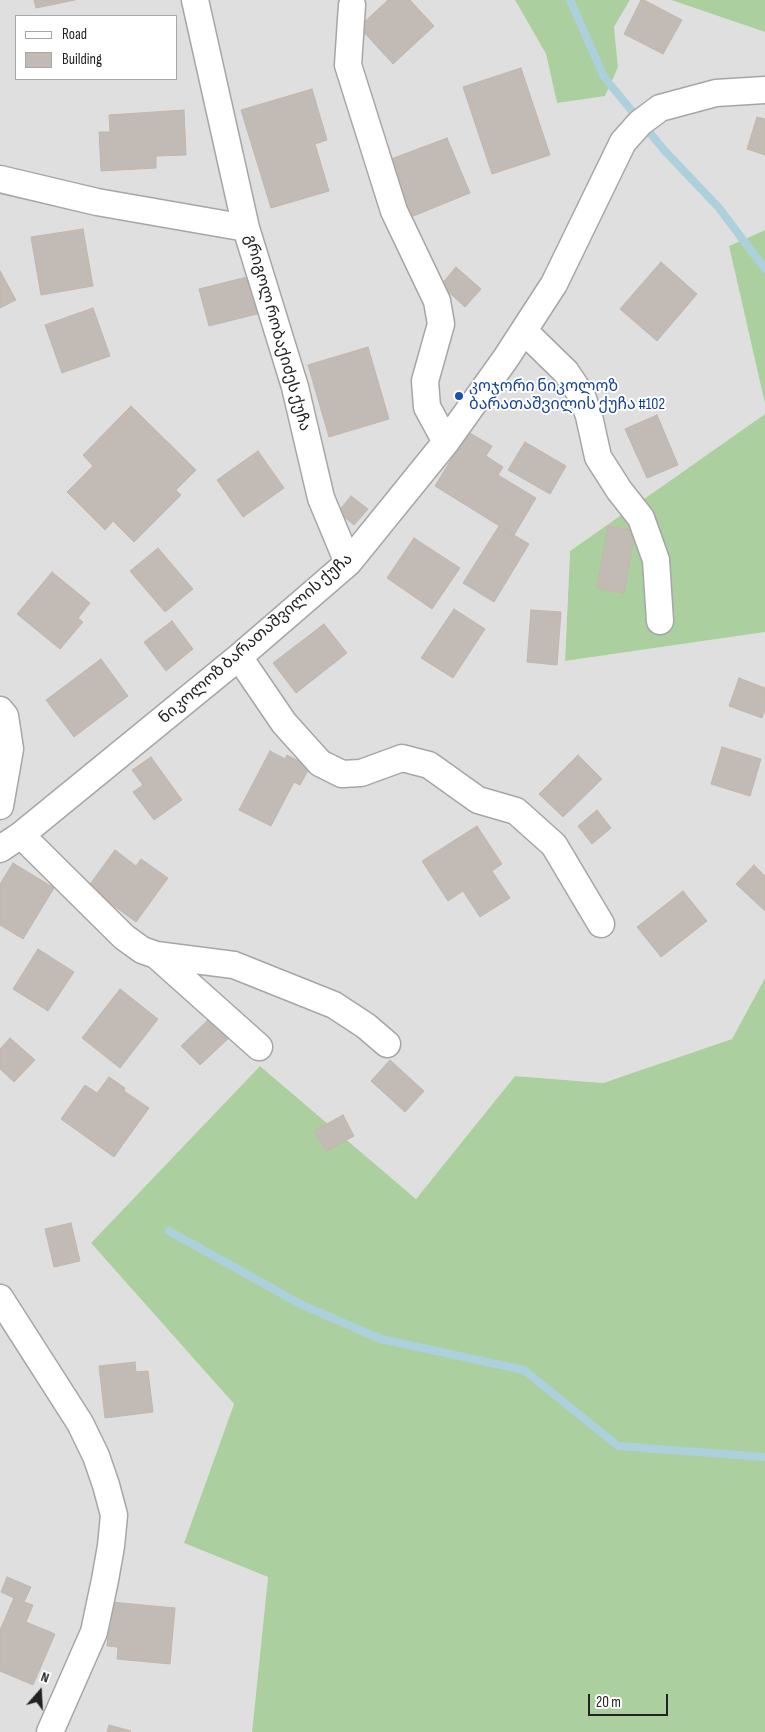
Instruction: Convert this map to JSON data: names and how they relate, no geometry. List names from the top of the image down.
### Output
{
  "streets": {
    "street": ["გრიგოლ რობაქიძეს ქუჩა", "ნიკოლოზ ბარათაშვილის ქუჩა"]
  },
  "crossings": [
    ["გრიგოლ რობაქიძეს ქუჩა", "ნიკოლოზ ბარათაშვილის ქუჩა"]
  ],
  "places": ["კოჯორი ნიკოლოზ ბარათაშვილის ქუჩა #102"],
  "legend": ["Road", "Building"],
  "scale_bar": "20 m",
  "north": "top"
}
